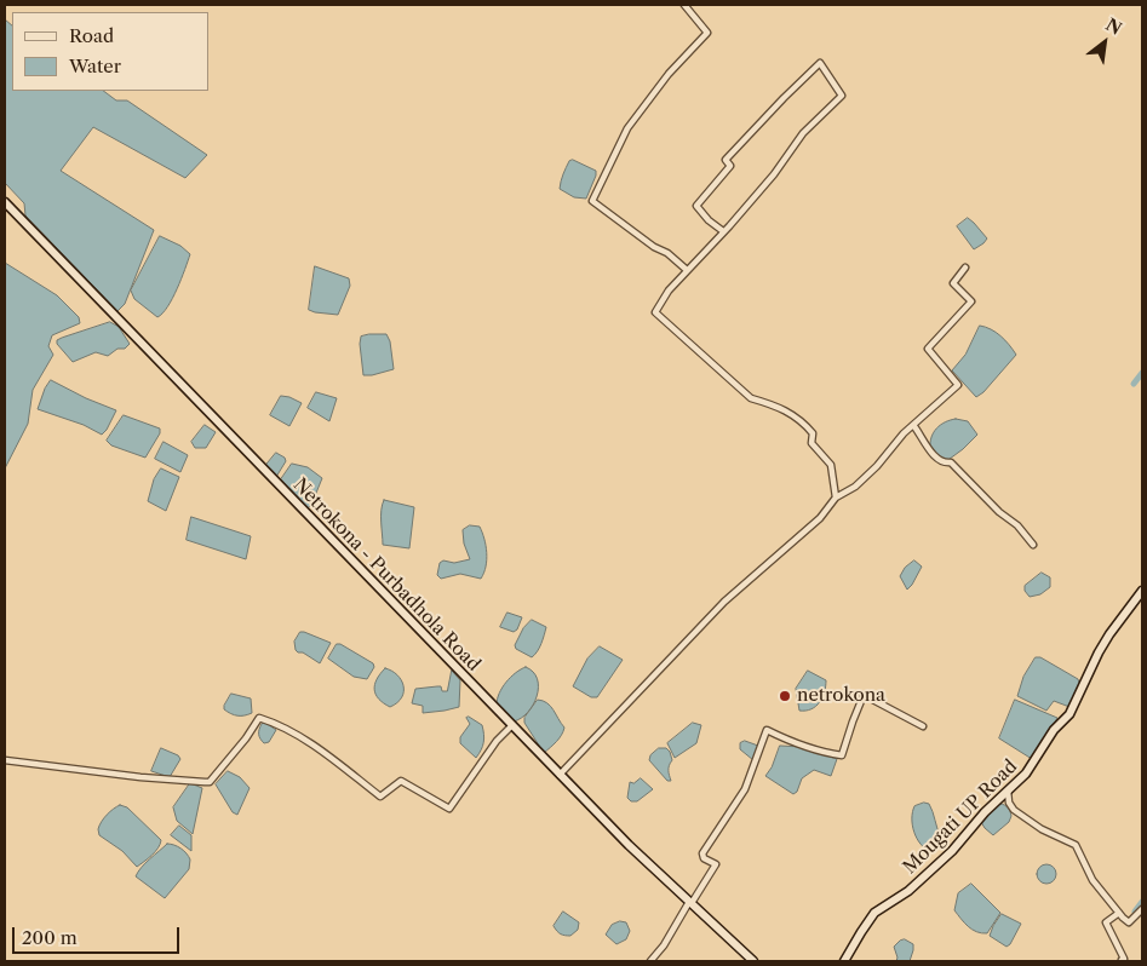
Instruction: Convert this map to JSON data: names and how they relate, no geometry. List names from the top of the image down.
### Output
{
  "streets": {
    "main road": ["Netrokona - Purbadhola Road", "Mougati UP Road"]
  },
  "places": ["netrokona"],
  "legend": ["Road", "Water"],
  "scale_bar": "200 m",
  "north": "top right"
}
